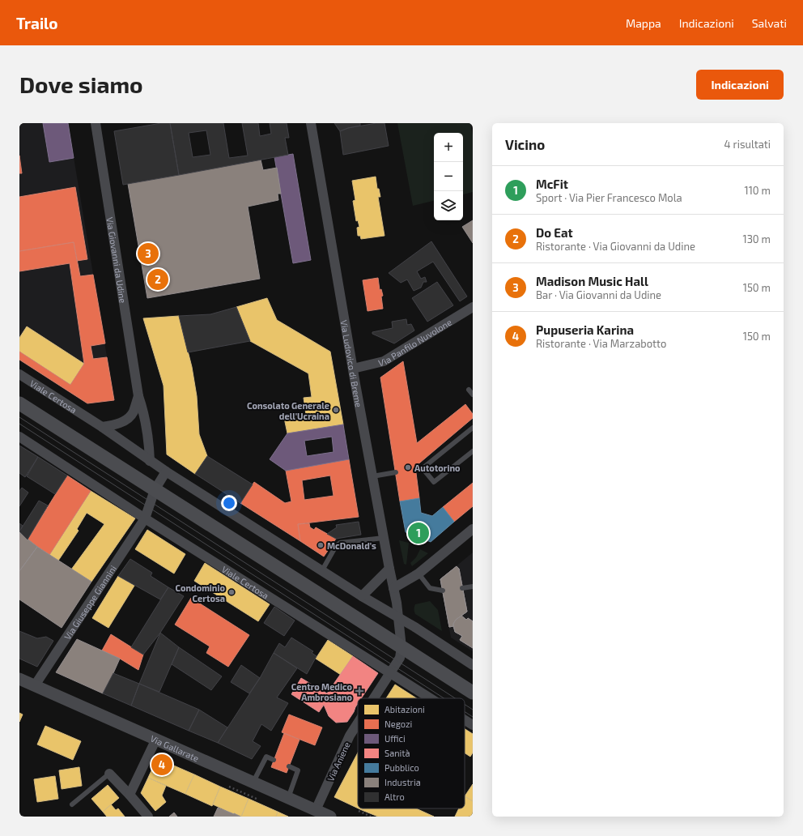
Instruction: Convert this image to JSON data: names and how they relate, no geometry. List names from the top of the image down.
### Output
{
  "streets": {
    "street": [
      "Via Giovanni da Udine",
      "Via Panfilo Nuvolone",
      "Via Ludovico di Breme",
      "Viale Certosa",
      "Via Giuseppe Giannini",
      "Via Gallarate",
      "Via Aniene"
    ]
  },
  "crossings": [
    ["Via Giovanni da Udine", "Viale Certosa"],
    ["Via Panfilo Nuvolone", "Via Ludovico di Breme"],
    ["Via Ludovico di Breme", "Viale Certosa"],
    ["Viale Certosa", "Via Giuseppe Giannini"],
    ["Viale Certosa", "Via Aniene"],
    ["Via Giuseppe Giannini", "Via Gallarate"],
    ["Via Gallarate", "Via Aniene"]
  ],
  "places": {
    "other": [
      "Consolato Generale dell'Ucraina",
      "Autotorino",
      "McDonald's",
      "Condominio Certosa"
    ],
    "health": ["Centro Medico Ambrosiano"]
  },
  "legend": [
    "Abitazioni",
    "Negozi",
    "Uffici",
    "Sanità",
    "Pubblico",
    "Industria",
    "Altro"
  ],
  "page": {
    "header": "Trailo",
    "nav": ["Mappa", "Indicazioni", "Salvati"],
    "buttons": "Indicazioni",
    "title": "Dove siamo",
    "heading": ["Vicino", "4 risultati"],
    "map_buttons": ["+", "−"],
    "list": [
      {
        "mark": "1",
        "name": "McFit",
        "note": "Sport · Via Pier Francesco Mola",
        "value": "110 m"
      },
      {
        "mark": "2",
        "name": "Do Eat",
        "note": "Ristorante · Via Giovanni da Udine",
        "value": "130 m"
      },
      {
        "mark": "3",
        "name": "Madison Music Hall",
        "note": "Bar · Via Giovanni da Udine",
        "value": "150 m"
      },
      {
        "mark": "4",
        "name": "Pupuseria Karina",
        "note": "Ristorante · Via Marzabotto",
        "value": "150 m"
      }
    ],
    "pins": [
      "3",
      "2",
      "1",
      "4"
    ]
  }
}
